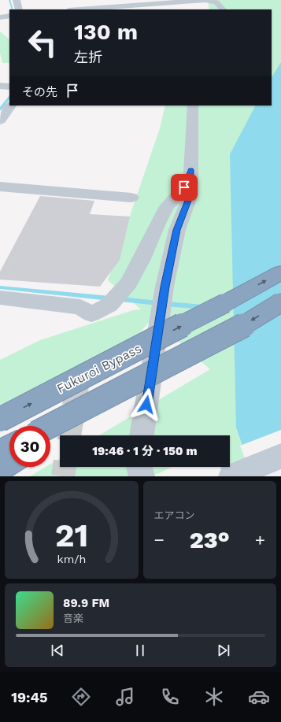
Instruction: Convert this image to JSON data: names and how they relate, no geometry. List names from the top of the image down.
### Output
{
  "streets": {
    "highway": ["Fukuroi Bypass"]
  },
  "page": {
    "turn": ["130 m", "左折"],
    "then": "その先",
    "limit": "30",
    "trip": "19:46 · 1 分 · 150 m",
    "tile": "エアコン",
    "heat": ["−", "23°", "+"],
    "song": ["89.9 FM", "音楽"],
    "tabs": "19:45",
    "gauge": ["21", "km/h"]
  }
}
